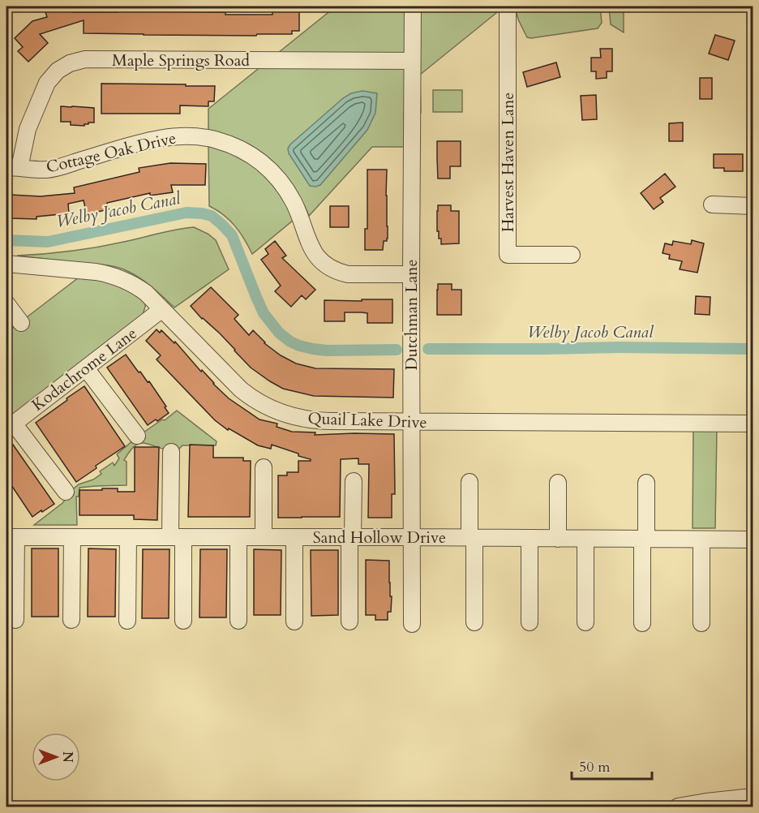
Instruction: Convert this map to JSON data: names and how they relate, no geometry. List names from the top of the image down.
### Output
{
  "streets": {
    "street": [
      "Maple Springs Road",
      "Cottage Oak Drive",
      "Harvest Haven Lane",
      "Dutchman Lane",
      "Kodachrome Lane",
      "Quail Lake Drive",
      "Sand Hollow Drive"
    ]
  },
  "crossings": [
    ["Maple Springs Road", "Cottage Oak Drive"],
    ["Maple Springs Road", "Dutchman Lane"],
    ["Cottage Oak Drive", "Dutchman Lane"],
    ["Dutchman Lane", "Quail Lake Drive"],
    ["Dutchman Lane", "Sand Hollow Drive"],
    ["Kodachrome Lane", "Quail Lake Drive"]
  ],
  "water": ["Welby Jacob Canal"],
  "scale_bar": "50 m",
  "north": "right"
}
